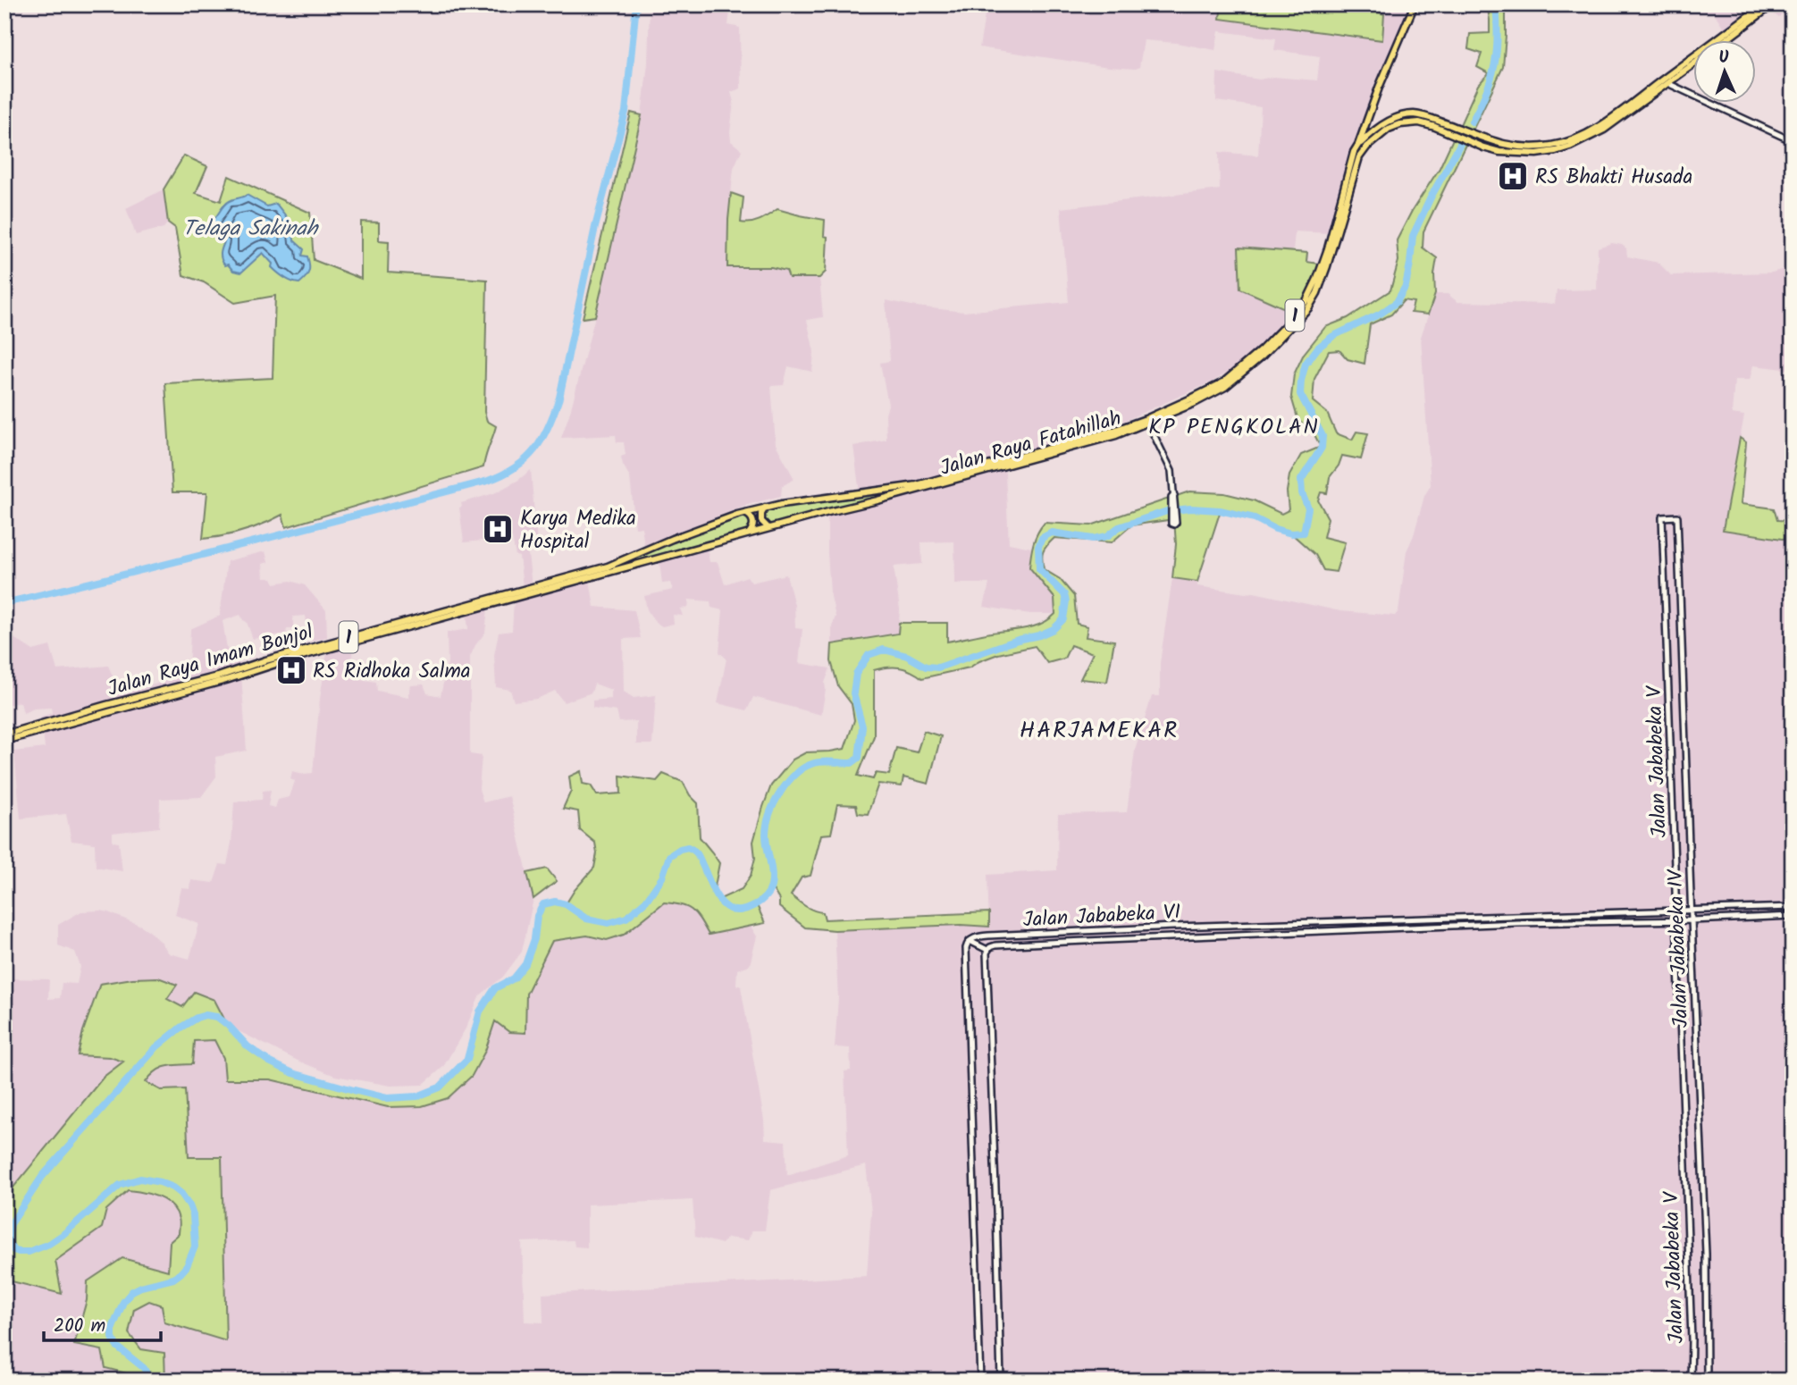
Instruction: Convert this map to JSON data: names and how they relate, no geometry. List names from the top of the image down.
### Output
{
  "streets": {
    "highway": ["1", "Jalan Raya Fatahillah", "Jalan Raya Imam Bonjol"],
    "street": ["Jalan Jababeka V", "Jalan Jababeka VI", "Jalan Jababeka IV"]
  },
  "crossings": [
    ["1", "Jalan Raya Fatahillah"],
    ["Jalan Raya Fatahillah", "Jalan Raya Imam Bonjol"],
    ["Jalan Jababeka V", "Jalan Jababeka VI"],
    ["Jalan Jababeka V", "Jalan Jababeka IV"],
    ["Jalan Jababeka VI", "Jalan Jababeka IV"]
  ],
  "districts": ["KP PENGKOLAN", "HARJAMEKAR"],
  "water": ["Telaga Sakinah"],
  "places": {
    "hospital": ["RS Bhakti Husada", "Karya Medika Hospital", "RS Ridhoka Salma"]
  },
  "scale_bar": "200 m",
  "north": "top"
}
